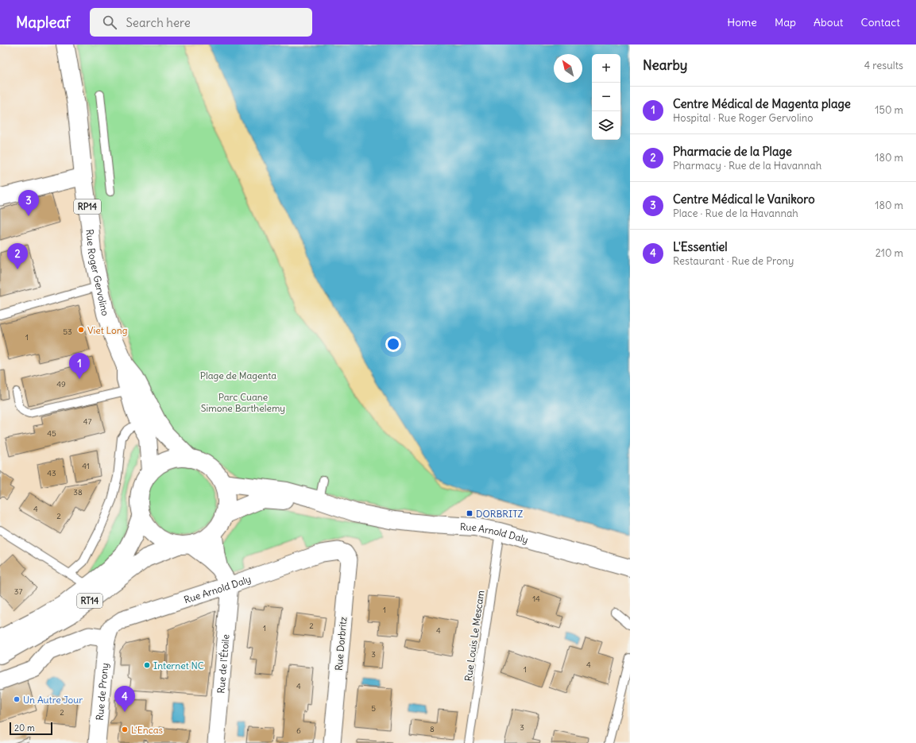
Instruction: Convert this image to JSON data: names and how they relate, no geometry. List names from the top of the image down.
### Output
{
  "streets": {
    "main road": [
      "RP14",
      "Rue Roger Gervolino",
      "Rue Arnold Daly",
      "RT14"
    ],
    "street": ["Rue Dorbritz", "Rue de l'Étoile", "Rue de Prony"],
    "lane": ["Rue Louis Le Mescam"]
  },
  "crossings": [
    ["Rue Roger Gervolino", "Rue Arnold Daly"],
    ["Rue Roger Gervolino", "RT14"],
    ["Rue Arnold Daly", "RT14"],
    ["Rue Arnold Daly", "Rue Louis Le Mescam"],
    ["Rue Arnold Daly", "Rue Dorbritz"],
    ["Rue Arnold Daly", "Rue de l'Étoile"],
    ["Rue Arnold Daly", "Rue de Prony"]
  ],
  "parks": ["Plage de Magenta", "Parc Cuane Simone Barthelemy"],
  "places": {
    "other": [
      "Viet Long",
      "Internet NC",
      "Un Autre Jour",
      "L'Encas"
    ],
    "transit": ["DORBRITZ"]
  },
  "house_numbers": [
    "53",
    "1",
    "49",
    "47",
    "45",
    "41",
    "43",
    "38",
    "4",
    "2",
    "37",
    "14",
    "1",
    "2",
    "1",
    "4",
    "3",
    "4",
    "1",
    "4",
    "5",
    "2",
    "3",
    "8",
    "6"
  ],
  "scale_bar": "20 m",
  "north": "top left",
  "page": {
    "header": "Mapleaf",
    "search": "Search here",
    "nav": [
      "Home",
      "Map",
      "About",
      "Contact"
    ],
    "heading": ["Nearby", "4 results"],
    "map_buttons": ["+", "−"],
    "list": [
      {
        "mark": "1",
        "name": "Centre Médical de Magenta plage",
        "note": "Hospital · Rue Roger Gervolino",
        "value": "150 m"
      },
      {
        "mark": "2",
        "name": "Pharmacie de la Plage",
        "note": "Pharmacy · Rue de la Havannah",
        "value": "180 m"
      },
      {
        "mark": "3",
        "name": "Centre Médical le Vanikoro",
        "note": "Place · Rue de la Havannah",
        "value": "180 m"
      },
      {
        "mark": "4",
        "name": "L'Essentiel",
        "note": "Restaurant · Rue de Prony",
        "value": "210 m"
      }
    ],
    "pins": [
      "3",
      "2",
      "1",
      "4"
    ],
    "scale": "20 m"
  }
}
